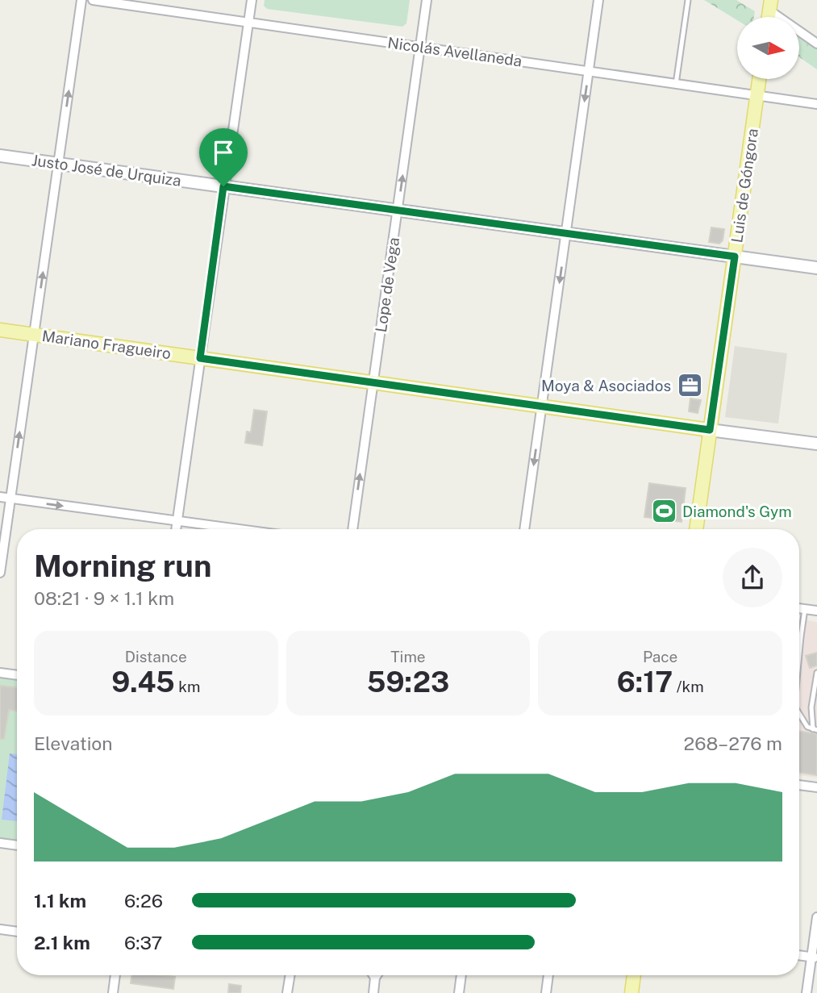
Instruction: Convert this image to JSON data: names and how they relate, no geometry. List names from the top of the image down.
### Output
{
  "streets": {
    "main road": ["Luis de Góngora", "Mariano Fragueiro"],
    "street": ["Nicolás Avellaneda", "Justo José de Urquiza", "Lope de Vega"]
  },
  "crossings": [
    ["Nicolás Avellaneda", "Luis de Góngora"],
    ["Nicolás Avellaneda", "Lope de Vega"],
    ["Justo José de Urquiza", "Luis de Góngora"],
    ["Justo José de Urquiza", "Lope de Vega"],
    ["Luis de Góngora", "Mariano Fragueiro"],
    ["Lope de Vega", "Mariano Fragueiro"]
  ],
  "one_way": ["Lope de Vega"],
  "places": {
    "office": ["Moya & Asociados"],
    "sports": ["Diamond's Gym"]
  },
  "north": "right",
  "page": {
    "heading": ["Morning run", "08:21 · 9 × 1.1 km"],
    "stats": [
      ["Distance", "9.45 km"],
      ["Time", "59:23"],
      ["Pace", "6:17 /km"]
    ],
    "chart": ["Elevation", "268–276 m"],
    "list": [
      {
        "name": "1.1 km",
        "note": "6:26"
      },
      {
        "name": "2.1 km",
        "note": "6:37"
      }
    ]
  }
}
